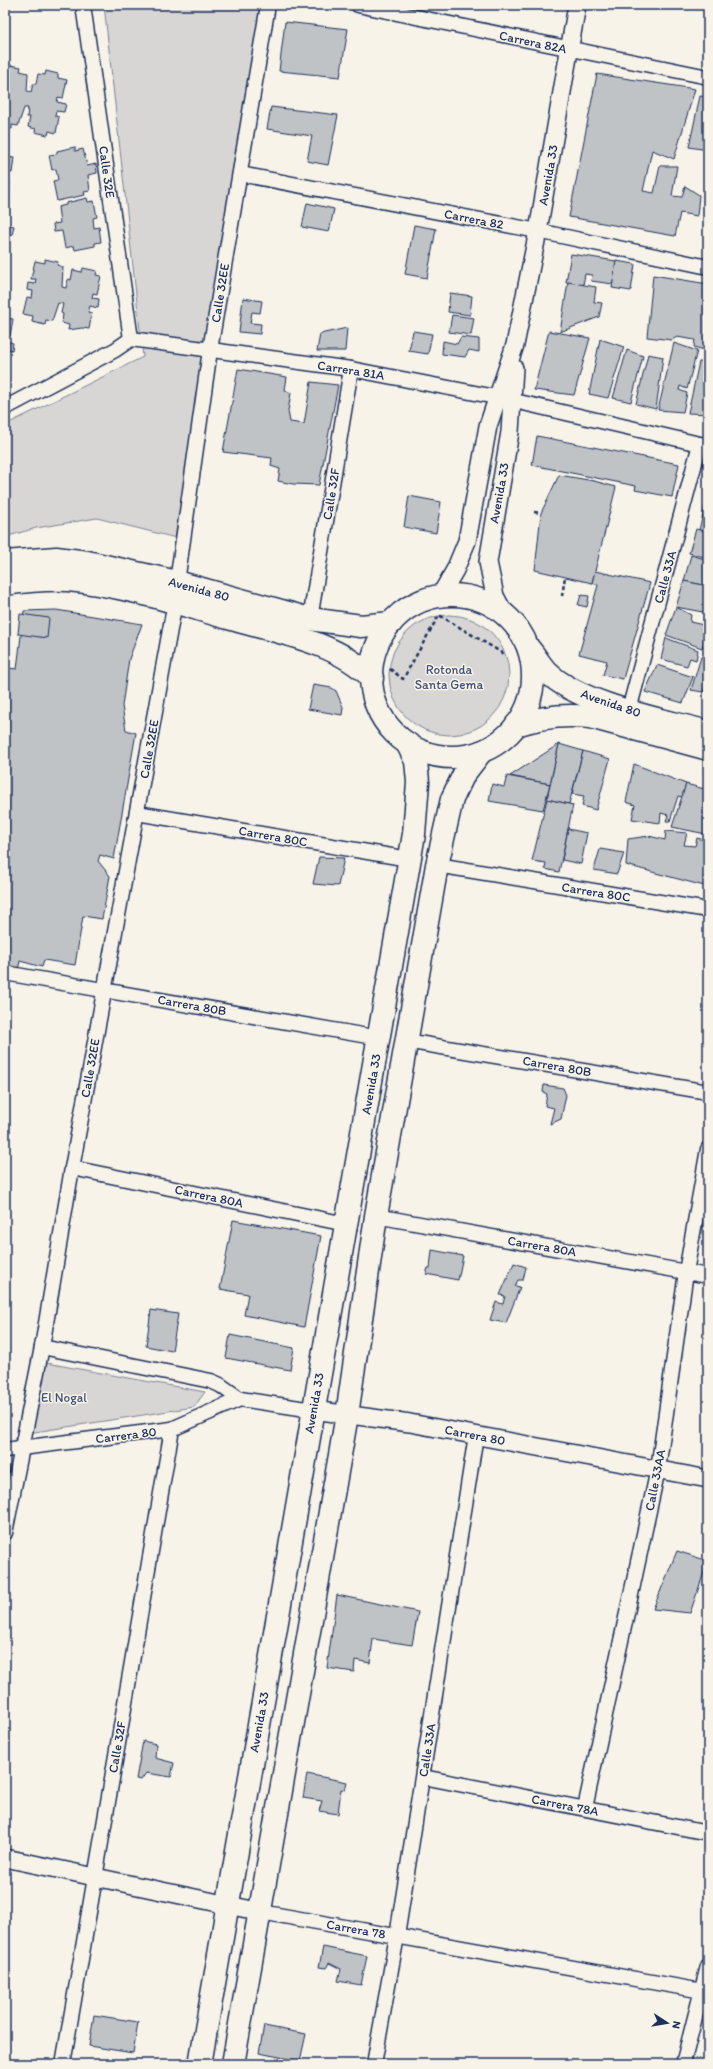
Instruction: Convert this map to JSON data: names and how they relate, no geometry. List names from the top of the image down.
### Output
{
  "streets": {
    "main road": ["Avenida 33", "Avenida 80"],
    "street": [
      "Carrera 82A",
      "Calle 32E",
      "Carrera 82",
      "Calle 32EE",
      "Carrera 81A",
      "Calle 32F",
      "Calle 33A",
      "Carrera 80C",
      "Carrera 80B",
      "Carrera 80A",
      "Carrera 80",
      "Calle 33AA",
      "Carrera 78A",
      "Carrera 78"
    ]
  },
  "crossings": [
    ["Carrera 82A", "Avenida 33"],
    ["Calle 32E", "Carrera 81A"],
    ["Avenida 33", "Carrera 82"],
    ["Avenida 33", "Carrera 81A"],
    ["Avenida 33", "Carrera 80C"],
    ["Avenida 33", "Carrera 80B"],
    ["Avenida 33", "Carrera 80A"],
    ["Avenida 33", "Carrera 80"],
    ["Avenida 33", "Carrera 78"],
    ["Carrera 82", "Calle 32EE"],
    ["Calle 32EE", "Carrera 81A"],
    ["Calle 32EE", "Avenida 80"],
    ["Calle 32EE", "Carrera 80C"],
    ["Calle 32EE", "Carrera 80B"],
    ["Calle 32EE", "Carrera 80A"],
    ["Calle 32EE", "Carrera 80"],
    ["Carrera 81A", "Calle 32F"],
    ["Carrera 81A", "Calle 33A"],
    ["Calle 32F", "Avenida 80"],
    ["Calle 32F", "Carrera 80"],
    ["Calle 32F", "Carrera 78"],
    ["Calle 33A", "Avenida 80"],
    ["Calle 33A", "Carrera 80"],
    ["Calle 33A", "Carrera 78A"],
    ["Calle 33A", "Carrera 78"],
    ["Carrera 80A", "Calle 33AA"],
    ["Carrera 80", "Calle 33AA"],
    ["Calle 33AA", "Carrera 78A"]
  ],
  "parks": ["Rotonda Santa Gema", "El Nogal"],
  "north": "right"
}
